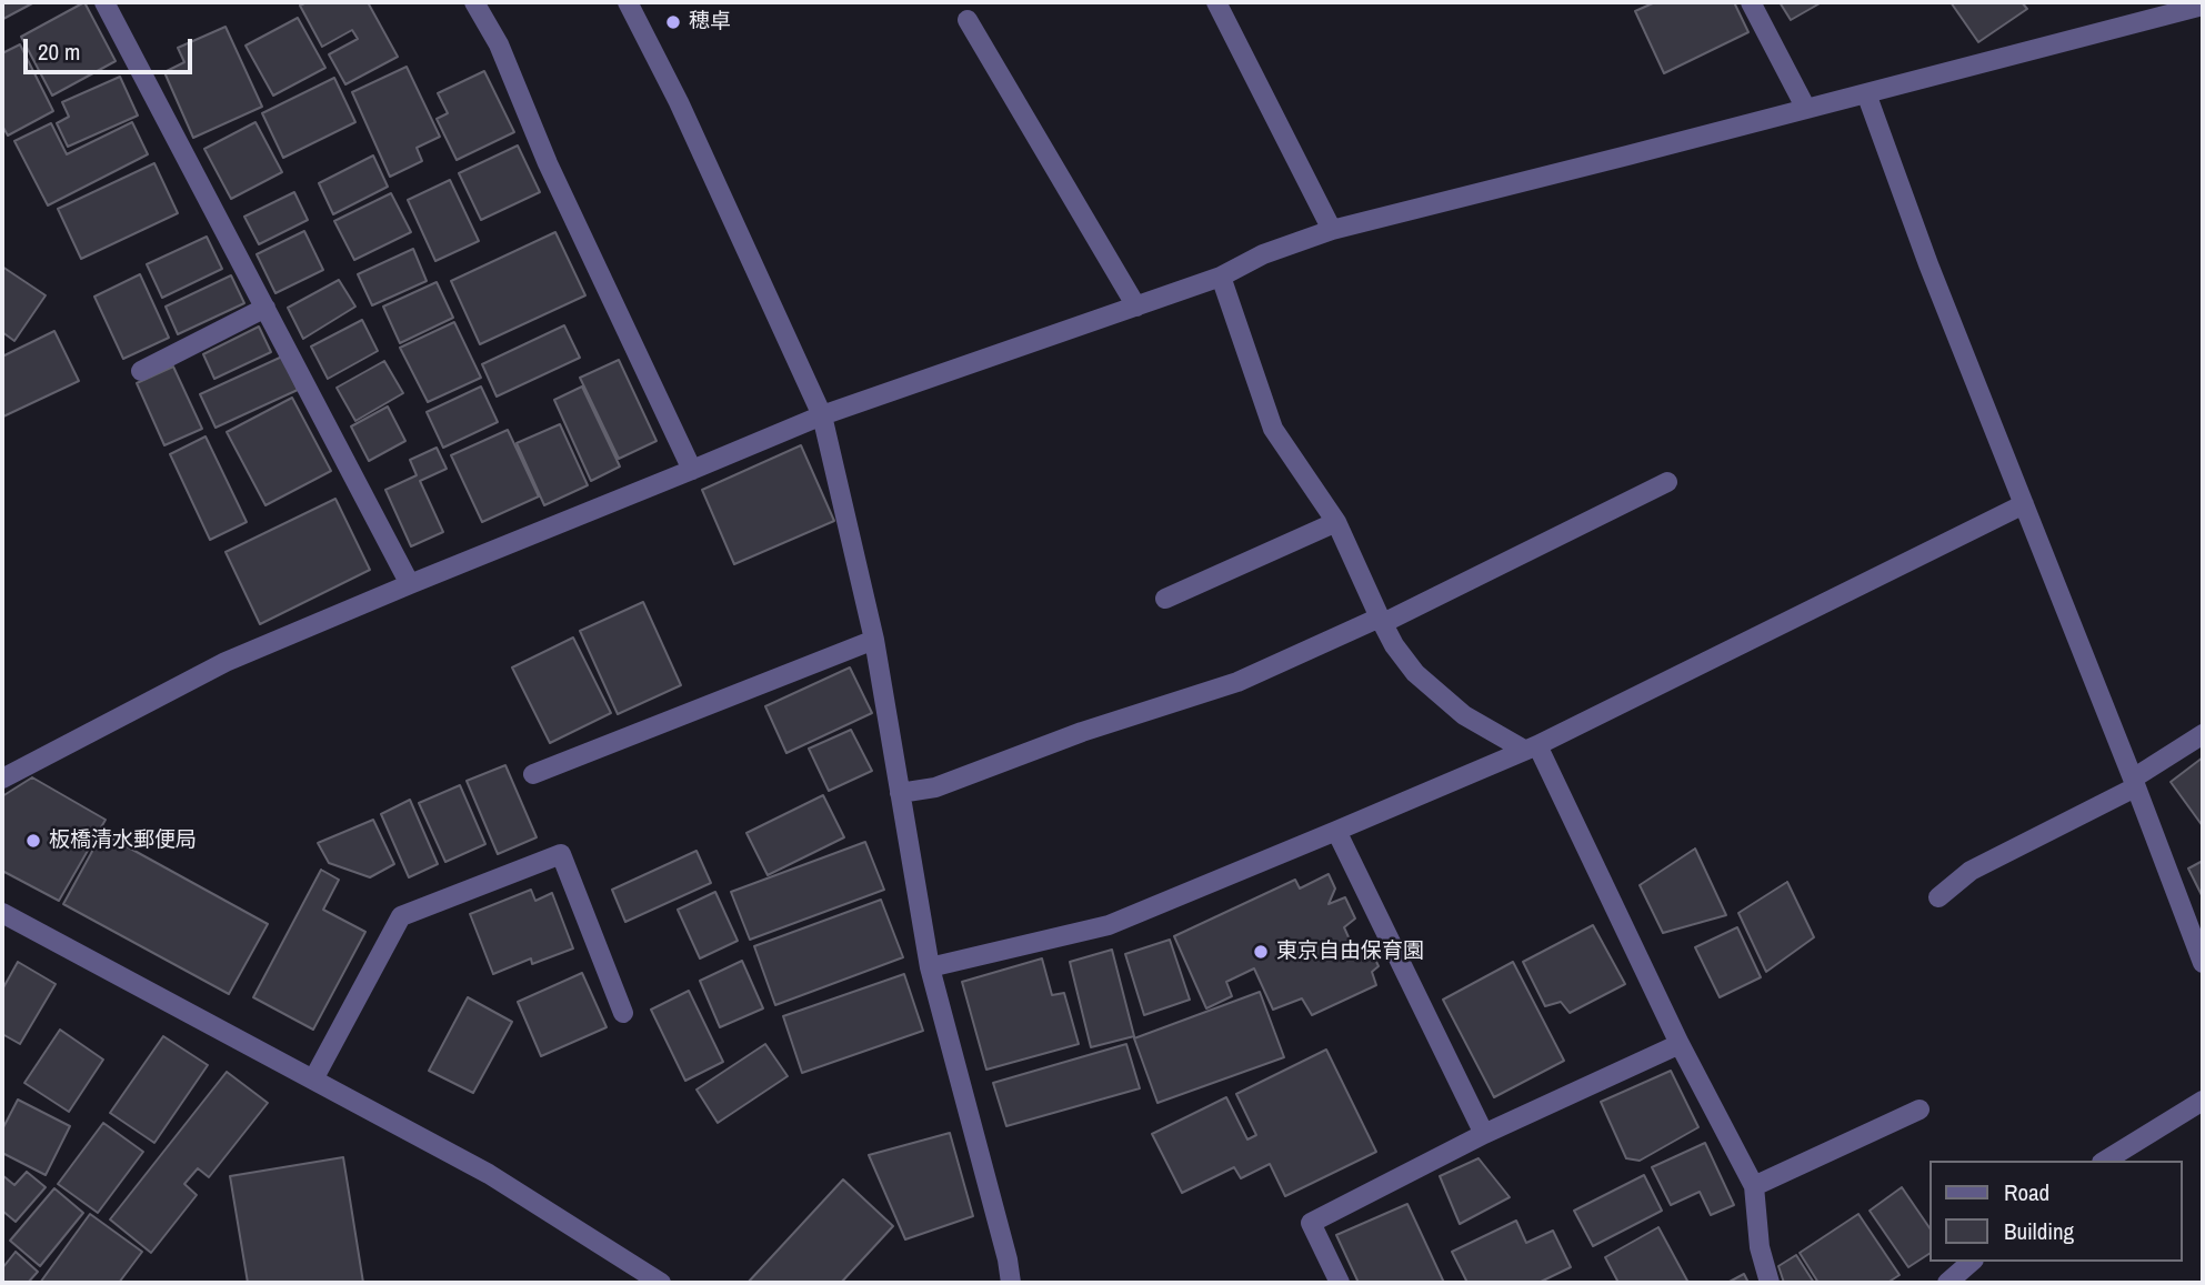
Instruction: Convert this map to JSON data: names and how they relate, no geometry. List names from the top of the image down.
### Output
{
  "places": ["穂卓", "板橋清水郵便局", "東京自由保育園"],
  "legend": ["Road", "Building"],
  "scale_bar": "20 m"
}
